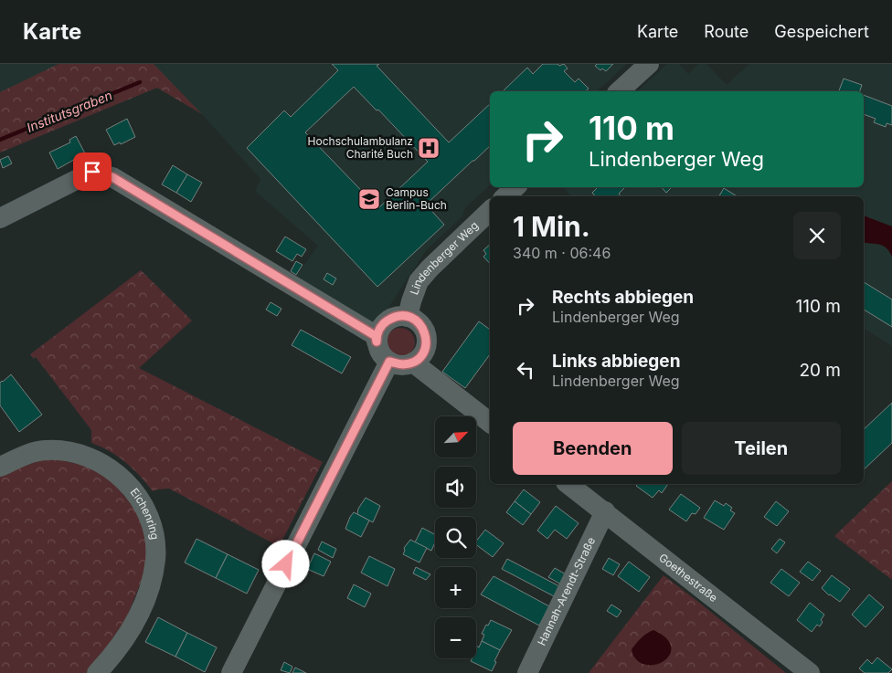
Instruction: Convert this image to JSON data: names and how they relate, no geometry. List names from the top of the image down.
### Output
{
  "streets": {
    "street": [
      "Lindenberger Weg",
      "Eichenring",
      "Goethestraße",
      "Hannah-Arendt-Straße"
    ]
  },
  "crossings": [
    ["Goethestraße", "Hannah-Arendt-Straße"]
  ],
  "water": ["Institutsgraben"],
  "places": {
    "hospital": ["Hochschulambulanz Charité Buch"],
    "school or university": ["Campus Berlin-Buch"]
  },
  "north": "top right",
  "page": {
    "header": "Karte",
    "nav": ["Karte", "Route", "Gespeichert"],
    "turn": ["110 m", "Lindenberger Weg"],
    "heading": ["1 Min.", "340 m · 06:46"],
    "list": [
      {
        "name": "Rechts abbiegen",
        "note": "Lindenberger Weg",
        "value": "110 m"
      },
      {
        "name": "Links abbiegen",
        "note": "Lindenberger Weg",
        "value": "20 m"
      }
    ],
    "buttons": ["Beenden", "Teilen"],
    "map_buttons": ["+", "−"]
  }
}
